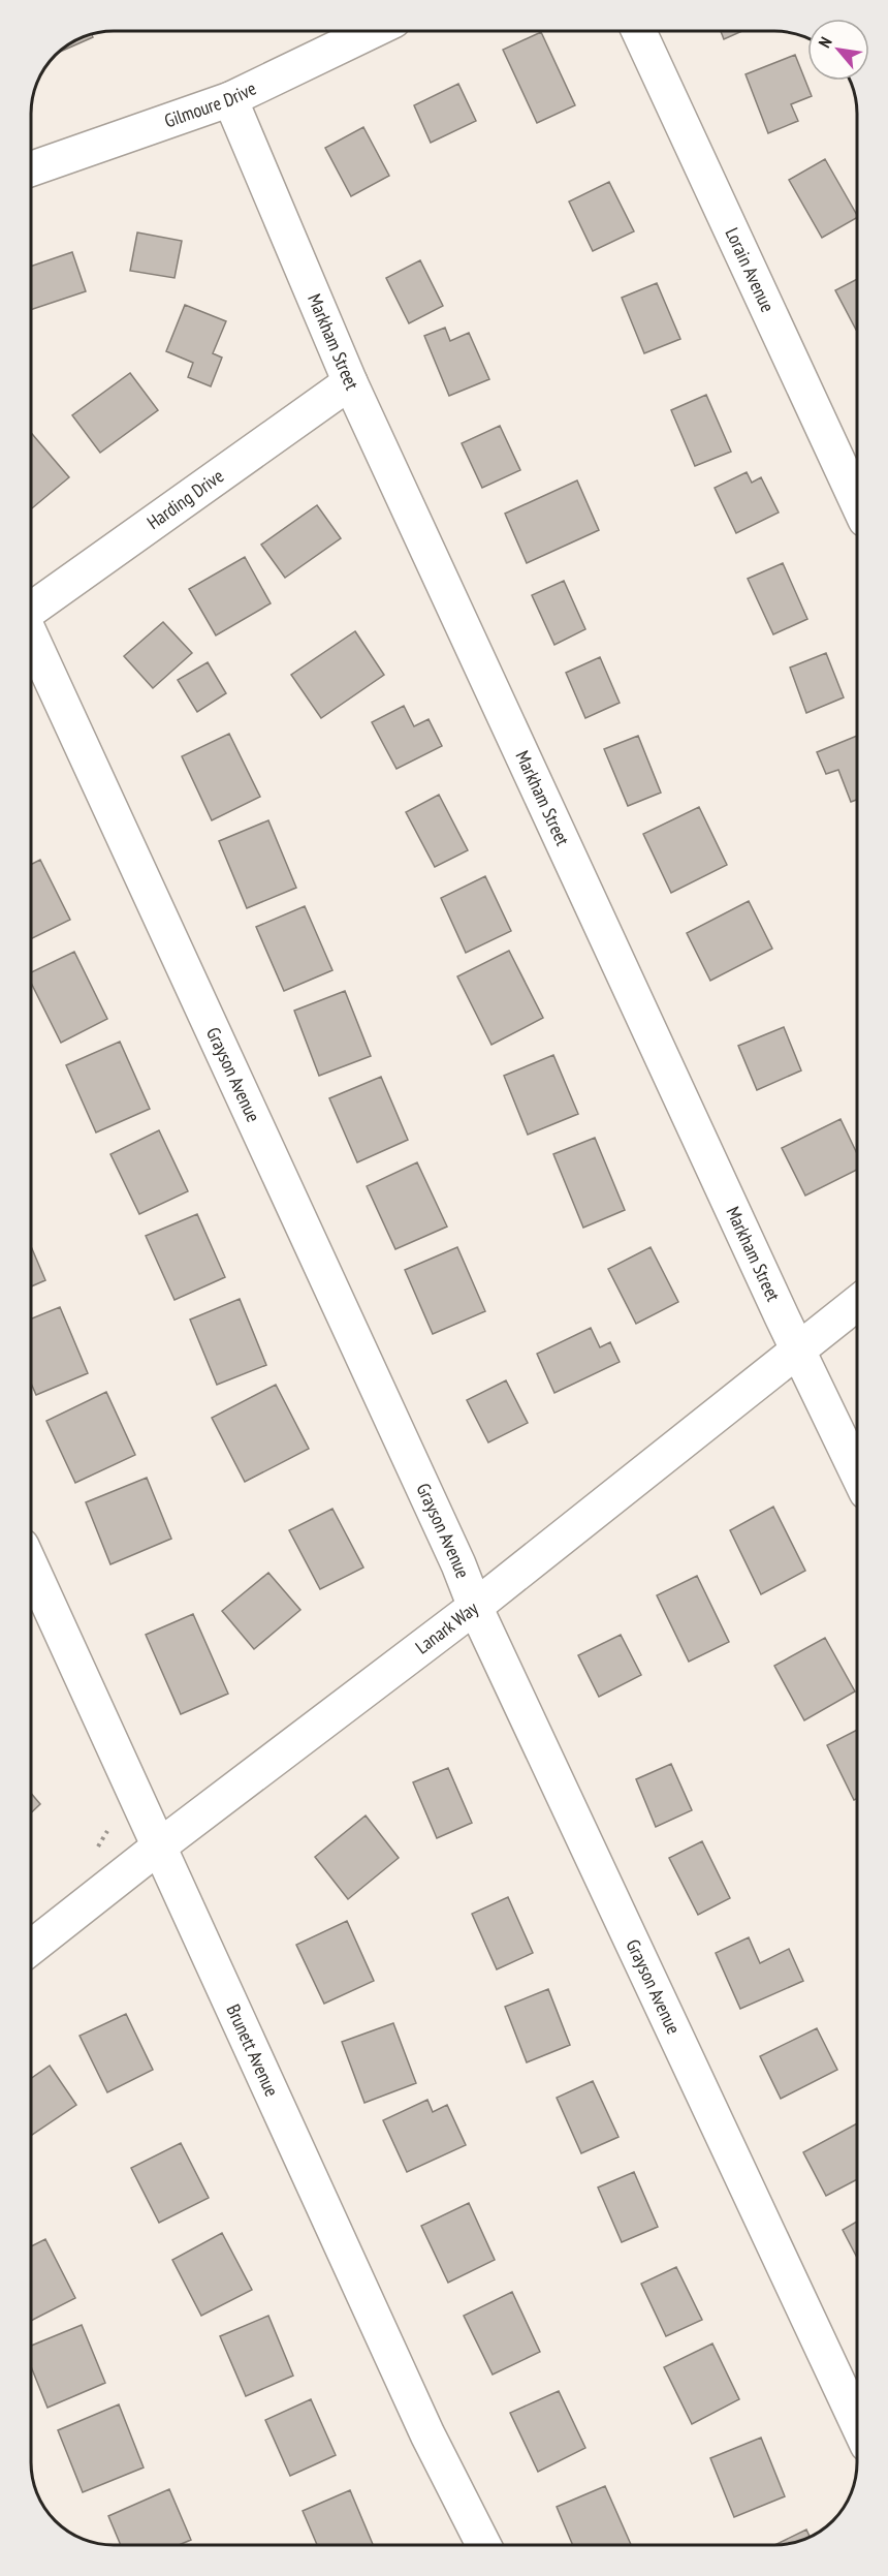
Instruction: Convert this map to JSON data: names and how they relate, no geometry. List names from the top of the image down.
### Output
{
  "streets": {
    "street": [
      "Gilmoure Drive",
      "Lorain Avenue",
      "Markham Street",
      "Harding Drive",
      "Grayson Avenue",
      "Lanark Way",
      "Brunett Avenue"
    ]
  },
  "crossings": [
    ["Gilmoure Drive", "Markham Street"],
    ["Markham Street", "Harding Drive"],
    ["Markham Street", "Lanark Way"],
    ["Grayson Avenue", "Lanark Way"],
    ["Lanark Way", "Brunett Avenue"]
  ],
  "north": "top left"
}
